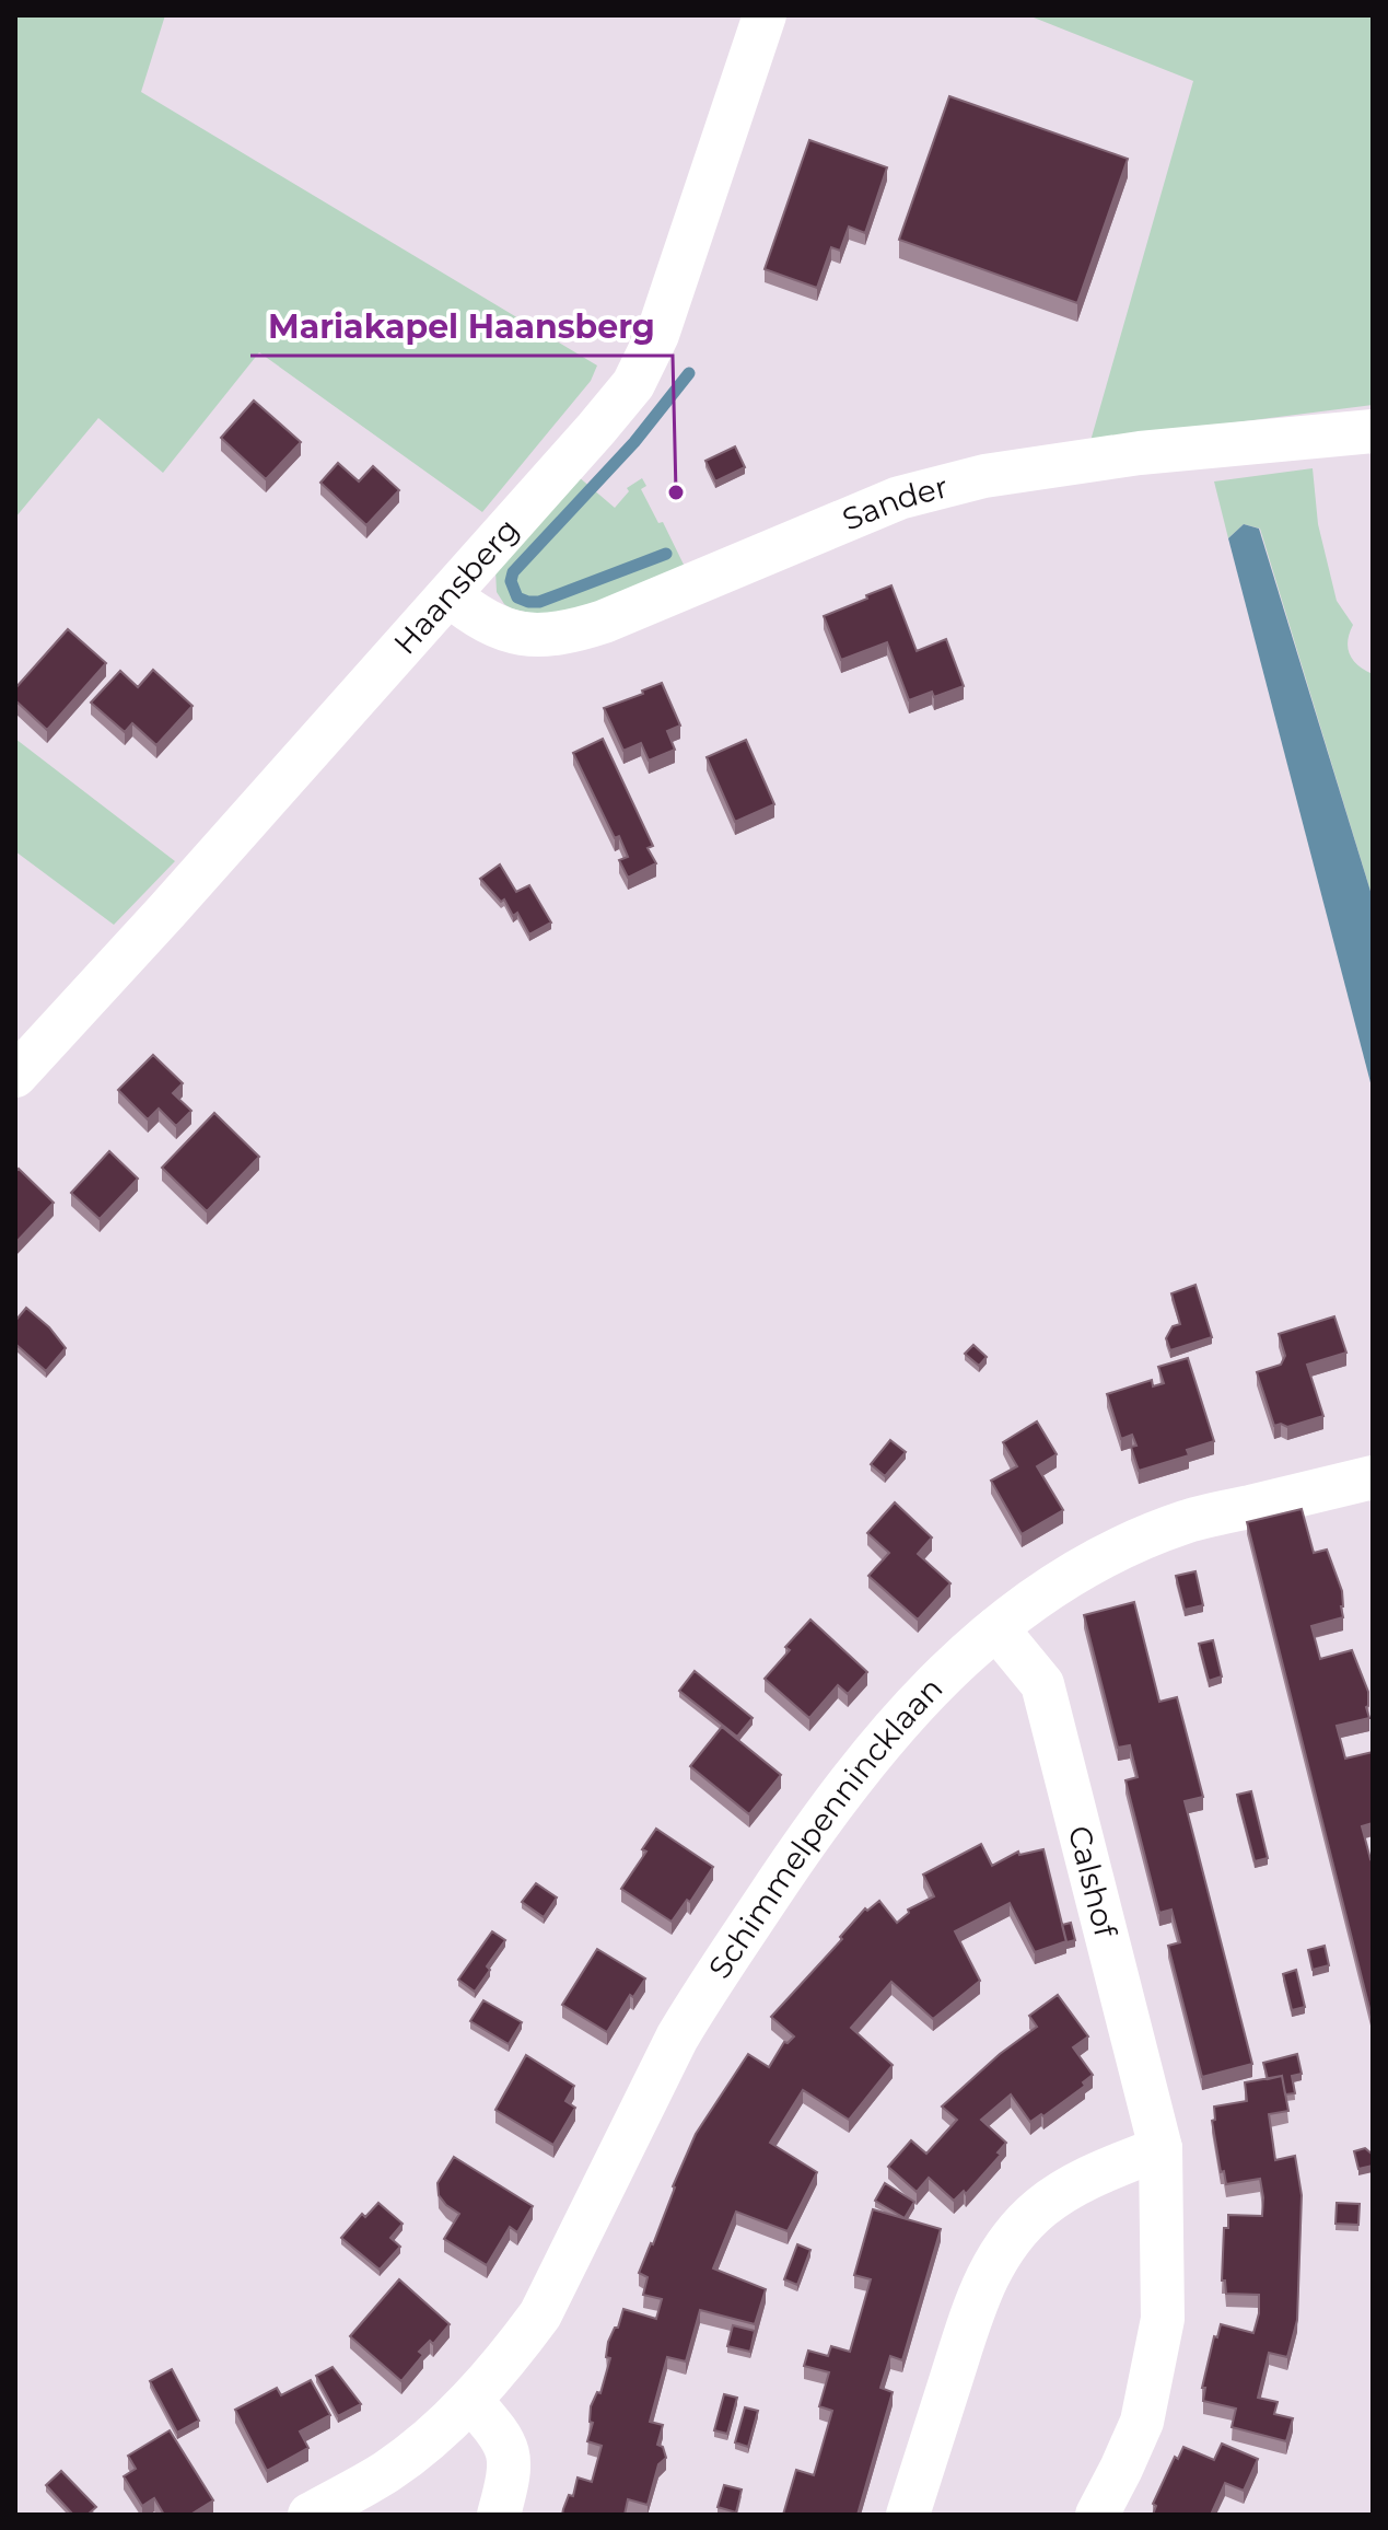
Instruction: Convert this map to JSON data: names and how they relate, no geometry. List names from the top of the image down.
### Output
{
  "streets": {
    "street": [
      "Sander",
      "Haansberg",
      "Schimmelpennincklaan",
      "Calshof"
    ]
  },
  "crossings": [
    ["Sander", "Haansberg"],
    ["Schimmelpennincklaan", "Calshof"]
  ],
  "places": ["Mariakapel Haansberg"]
}
